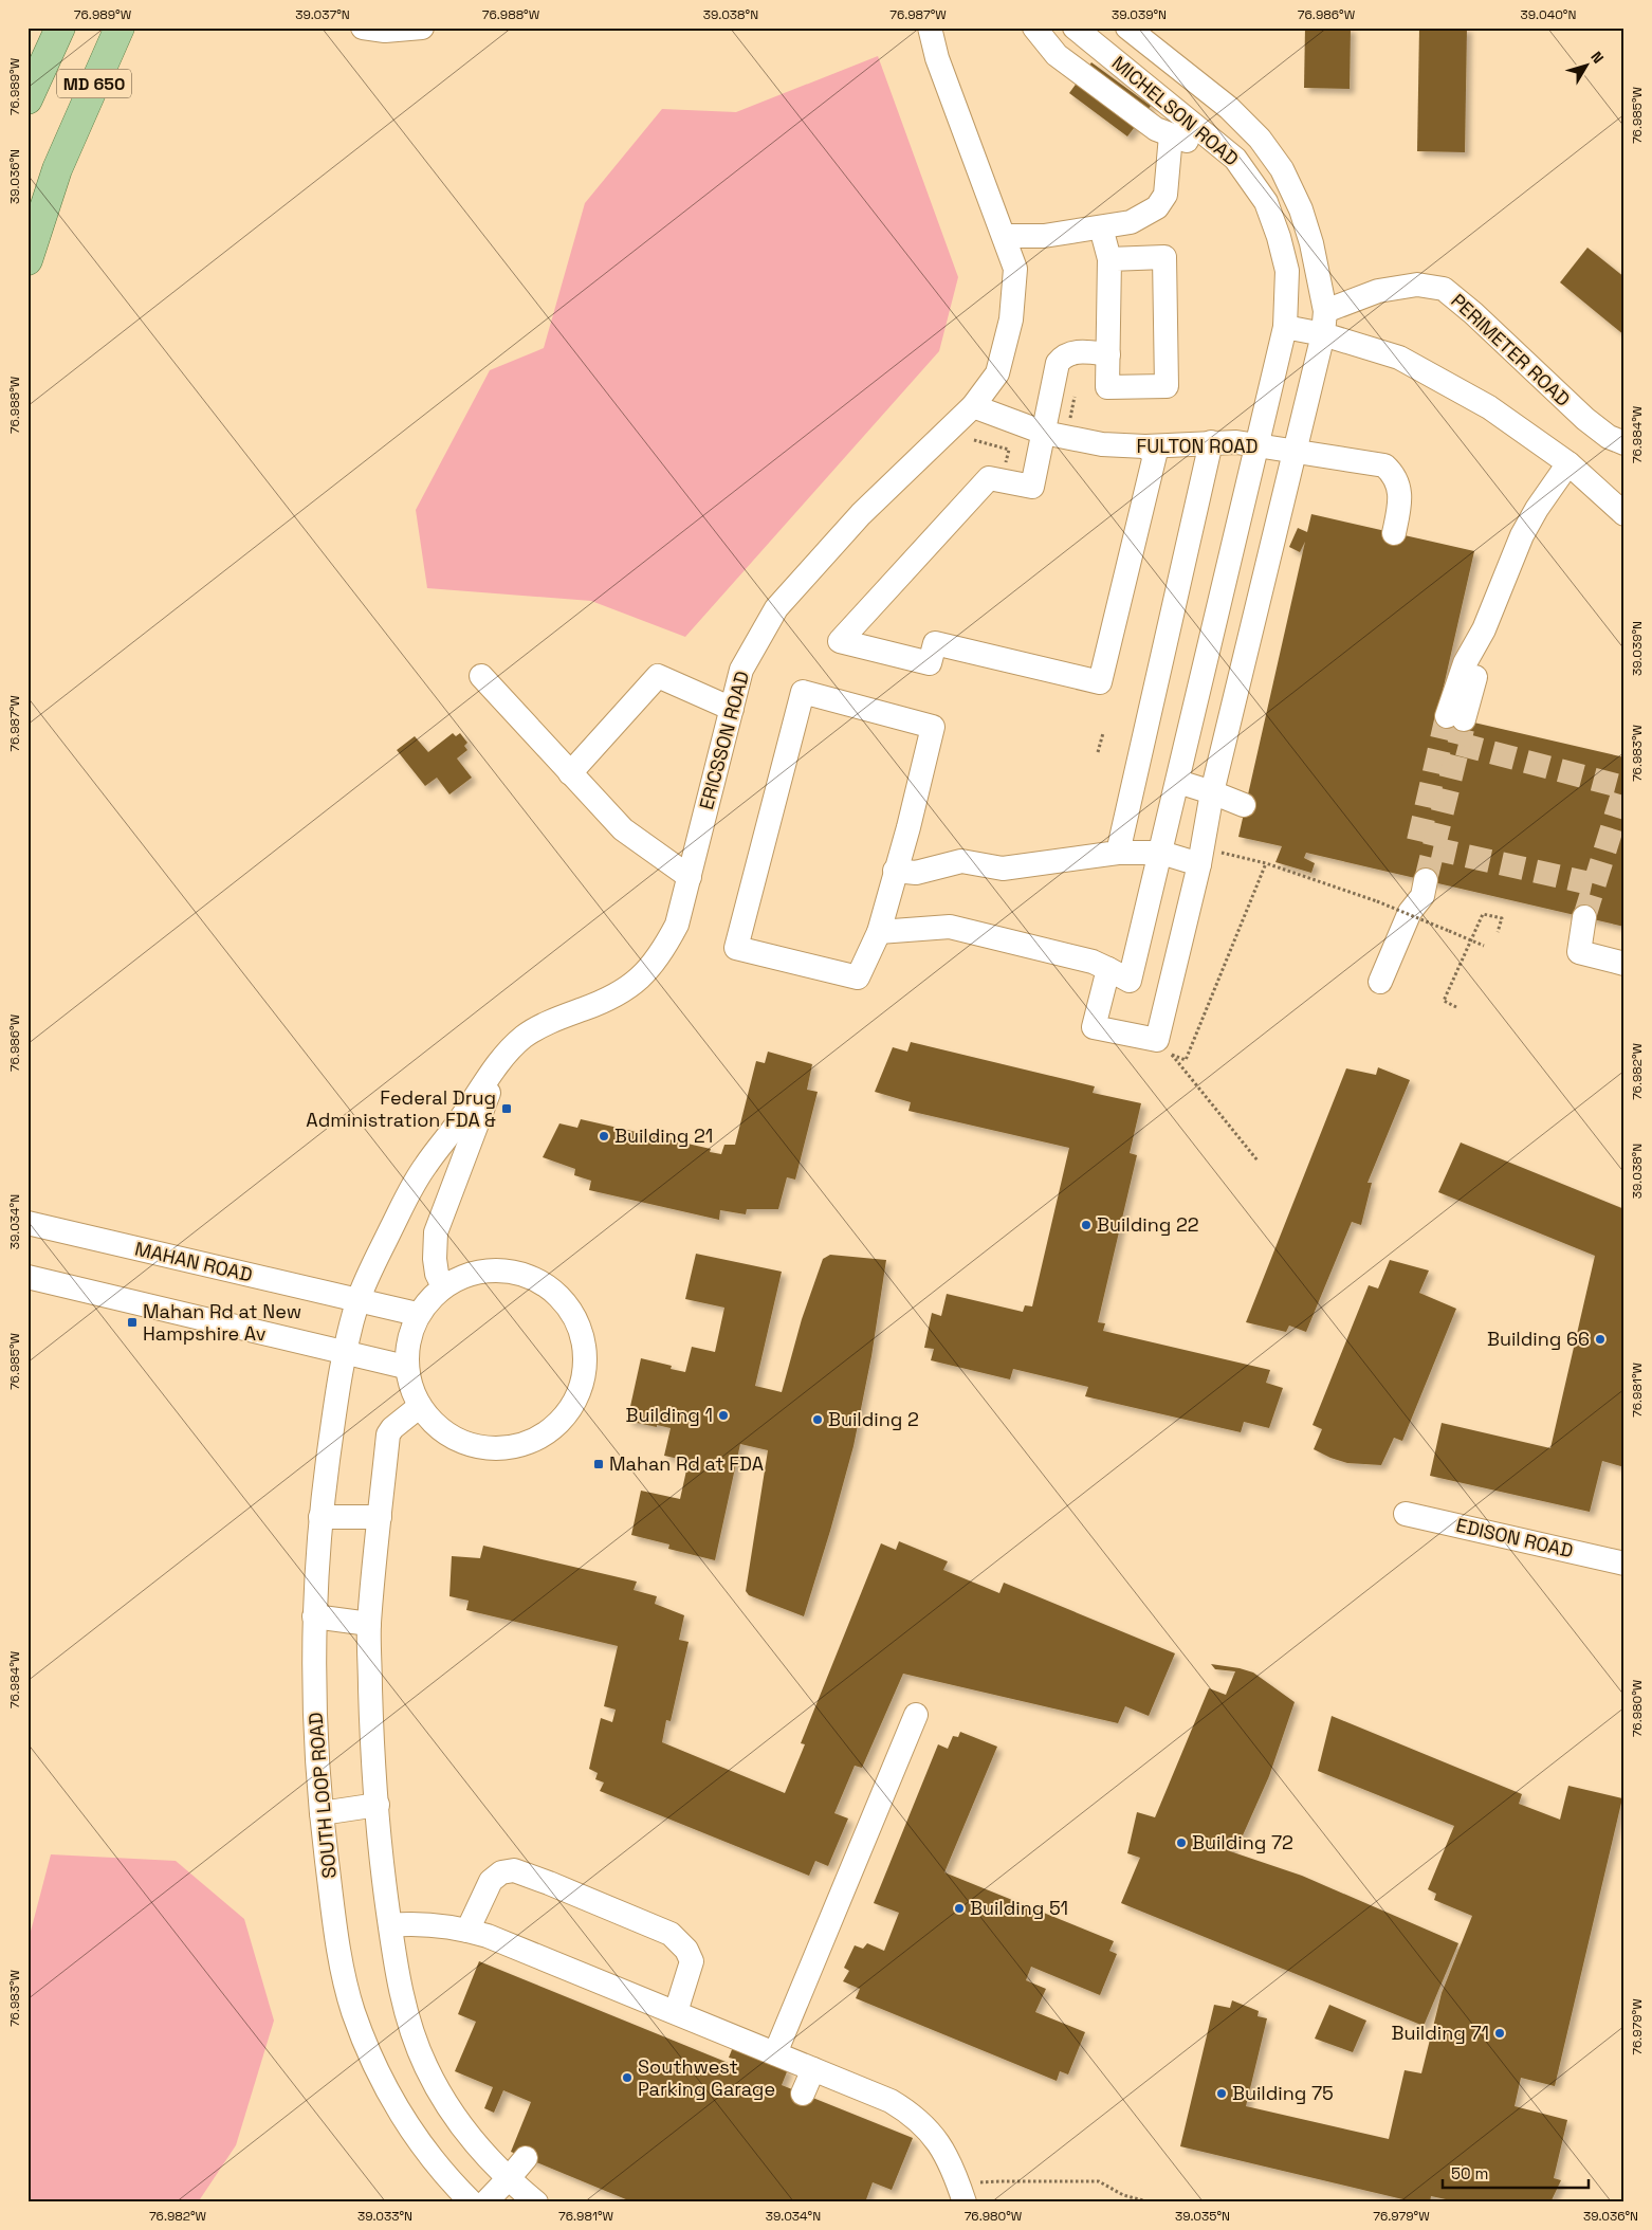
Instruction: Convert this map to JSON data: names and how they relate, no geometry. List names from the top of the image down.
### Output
{
  "streets": {
    "main road": ["MD 650"],
    "street": [
      "MICHELSON ROAD",
      "PERIMETER ROAD",
      "FULTON ROAD",
      "ERICSSON ROAD",
      "MAHAN ROAD",
      "EDISON ROAD",
      "SOUTH LOOP ROAD"
    ]
  },
  "crossings": [
    ["MICHELSON ROAD", "PERIMETER ROAD"],
    ["MICHELSON ROAD", "FULTON ROAD"],
    ["FULTON ROAD", "ERICSSON ROAD"]
  ],
  "places": {
    "transit": ["Federal Drug Administration FDA &", "Mahan Rd at New Hampshire Av", "Mahan Rd at FDA"],
    "other": [
      "Building 21",
      "Building 22",
      "Building 66",
      "Building 1",
      "Building 2",
      "Building 72",
      "Building 51",
      "Building 71",
      "Southwest Parking Garage",
      "Building 75"
    ]
  },
  "scale_bar": "50 m",
  "north": "top right",
  "coordinates": [
    "76.989°W",
    "39.037°N",
    "76.988°W",
    "39.038°N",
    "76.987°W",
    "39.039°N",
    "76.986°W",
    "39.040°N",
    "76.985°W",
    "39.036°N",
    "76.984°W",
    "76.983°W",
    "76.982°W",
    "39.034°N",
    "76.981°W",
    "76.980°W",
    "76.979°W",
    "39.033°N",
    "39.035°N"
  ]
}
